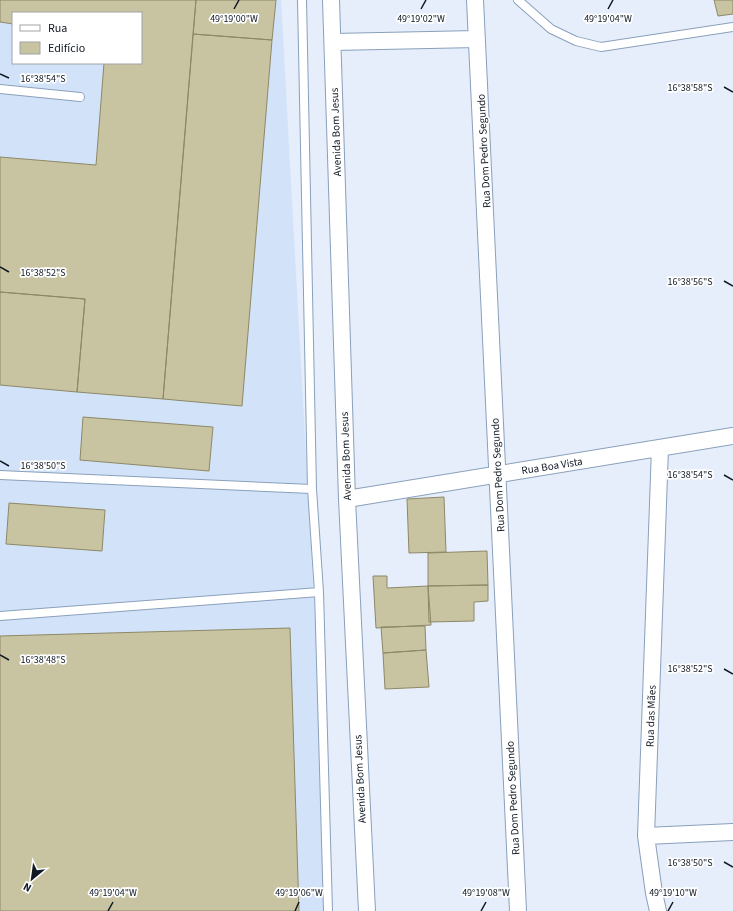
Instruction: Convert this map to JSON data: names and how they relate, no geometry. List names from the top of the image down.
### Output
{
  "streets": {
    "street": [
      "Avenida Bom Jesus",
      "Rua Dom Pedro Segundo",
      "Rua Boa Vista",
      "Rua das Mães"
    ]
  },
  "crossings": [
    ["Avenida Bom Jesus", "Rua Boa Vista"],
    ["Rua Dom Pedro Segundo", "Rua Boa Vista"],
    ["Rua Boa Vista", "Rua das Mães"]
  ],
  "legend": ["Rua", "Edifício"],
  "north": "bottom left",
  "coordinates": [
    "49°19'00\"W",
    "49°19'02\"W",
    "49°19'04\"W",
    "16°38'54\"S",
    "16°38'58\"S",
    "16°38'52\"S",
    "16°38'56\"S",
    "16°38'50\"S",
    "16°38'48\"S",
    "49°19'06\"W",
    "49°19'08\"W",
    "49°19'10\"W"
  ]
}
